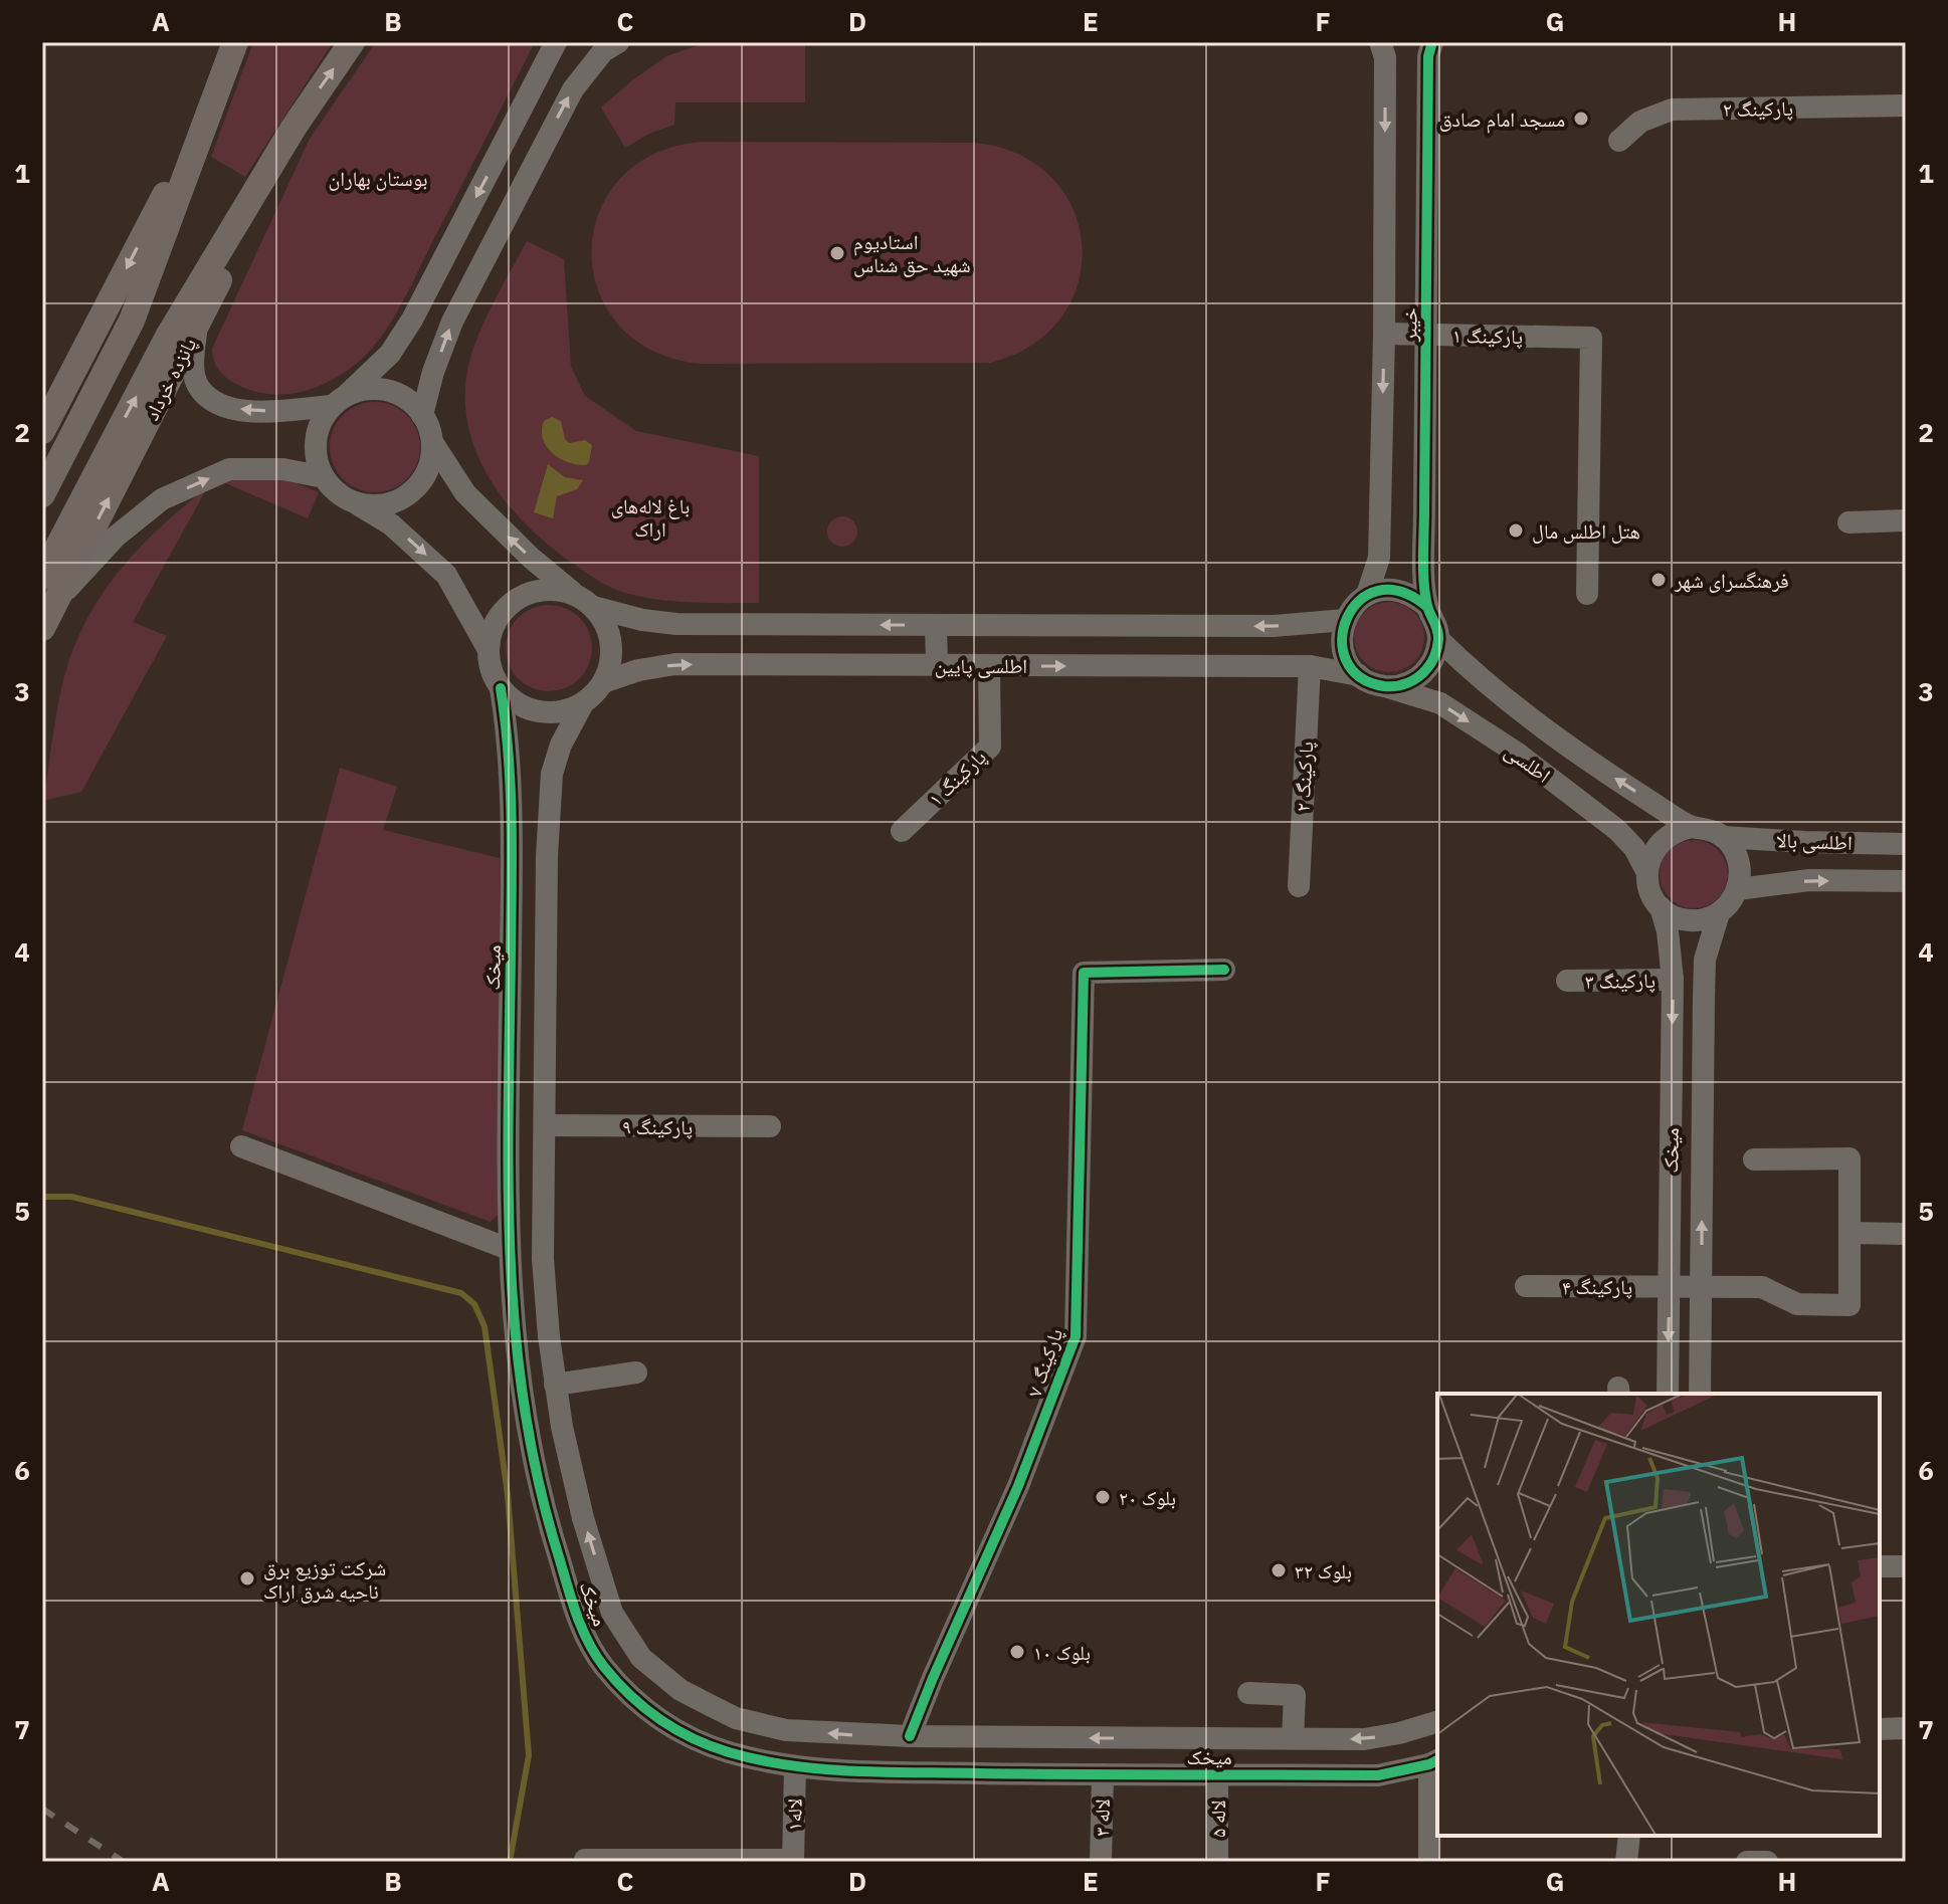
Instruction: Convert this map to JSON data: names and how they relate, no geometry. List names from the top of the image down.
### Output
{
  "streets": {
    "main road": ["پانزده خرداد"],
    "street": [
      "پارکینگ ۲",
      "خیبر",
      "پارکینگ ۱",
      "اطلسی پایین",
      "اطلسی",
      "اطلسی بالا",
      "میخک",
      "پارکینگ ۳",
      "پارکینگ ۹",
      "پارکینگ ۴",
      "پارکینگ ۷",
      "لاله۱",
      "لاله ۳",
      "لاله ۵"
    ]
  },
  "crossings": [
    ["پارکینگ ۲", "اطلسی پایین"],
    ["خیبر", "پارکینگ ۱"],
    ["خیبر", "اطلسی پایین"],
    ["خیبر", "اطلسی"],
    ["پارکینگ ۱", "اطلسی پایین"],
    ["اطلسی پایین", "اطلسی"],
    ["اطلسی پایین", "میخک"],
    ["اطلسی", "اطلسی بالا"],
    ["اطلسی", "میخک"],
    ["اطلسی بالا", "میخک"],
    ["میخک", "پارکینگ ۳"],
    ["میخک", "پارکینگ ۹"],
    ["میخک", "پارکینگ ۴"],
    ["میخک", "پارکینگ ۷"],
    ["میخک", "لاله۱"],
    ["میخک", "لاله ۳"],
    ["میخک", "لاله ۵"]
  ],
  "parks": ["بوستان بهاران", "باغ لاله‌های اراک"],
  "places": [
    "مسجد امام صادق",
    "استادیوم شهید حق شناس",
    "هتل اطلس مال",
    "فرهنگسرای شهر",
    "بلوک ۲۰",
    "بلوک ۳۲",
    "شرکت توزیع برق ناحیه شرق اراک",
    "بلوک ۱۰"
  ],
  "grid": {
    "columns": [
      "A",
      "B",
      "C",
      "D",
      "E",
      "F",
      "G",
      "H"
    ],
    "rows": [
      "1",
      "2",
      "3",
      "4",
      "5",
      "6",
      "7"
    ]
  }
}
